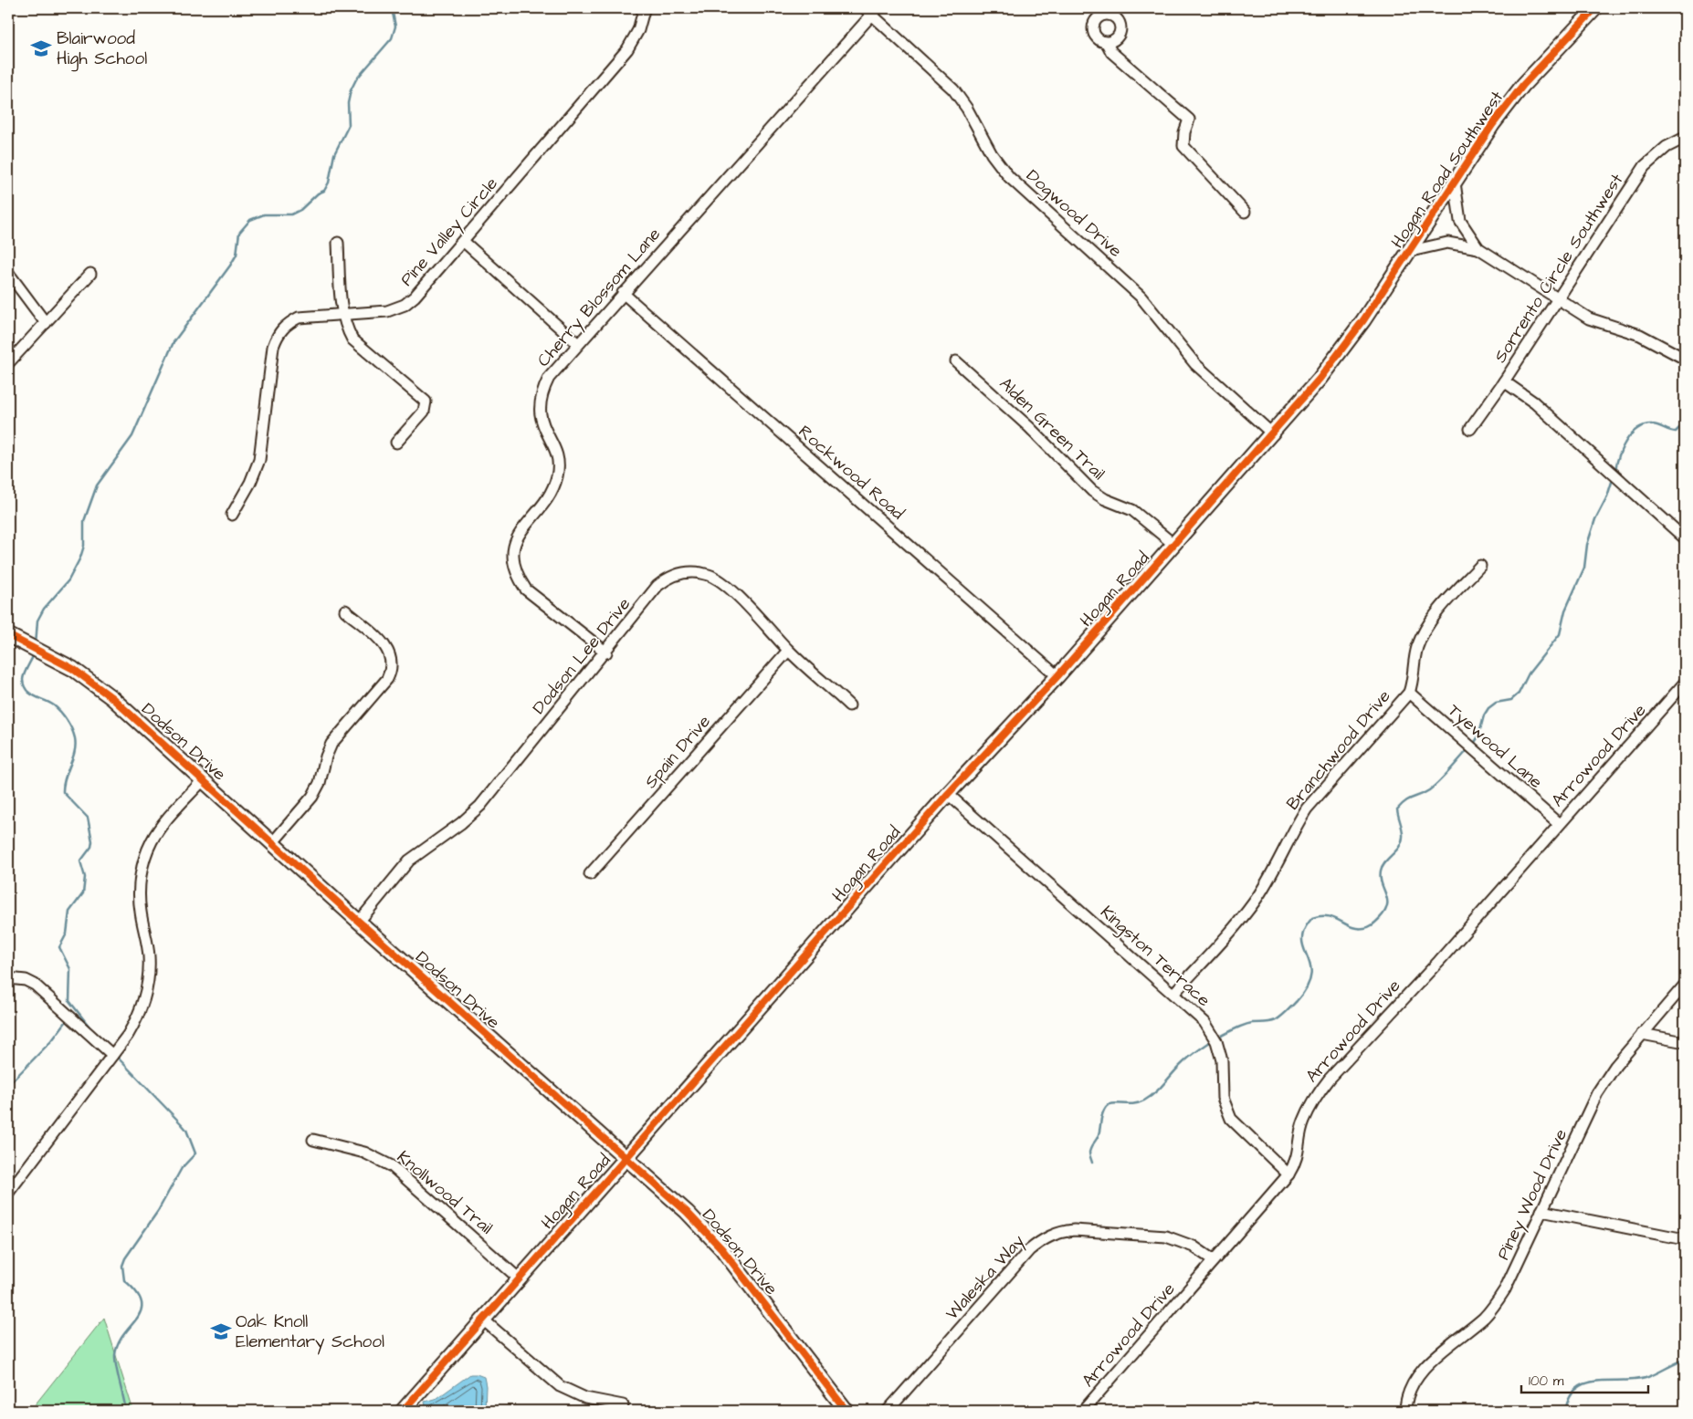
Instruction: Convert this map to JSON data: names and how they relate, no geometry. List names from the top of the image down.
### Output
{
  "streets": {
    "street": [
      "Hogan Road Southwest",
      "Dogwood Drive",
      "Pine Valley Circle",
      "Sorrento Circle Southwest",
      "Cherry Blossom Lane",
      "Alden Green Trail",
      "Rockwood Road",
      "Hogan Road",
      "Dodson Lee Drive",
      "Dodson Drive",
      "Tyewood Lane",
      "Branchwood Drive",
      "Spain Drive",
      "Arrowood Drive",
      "Kingston Terrace",
      "Knollwood Trail",
      "Piney Wood Drive",
      "Waleska Way"
    ]
  },
  "crossings": [
    ["Hogan Road Southwest", "Hogan Road"],
    ["Dogwood Drive", "Cherry Blossom Lane"],
    ["Dogwood Drive", "Hogan Road"],
    ["Cherry Blossom Lane", "Rockwood Road"],
    ["Cherry Blossom Lane", "Dodson Lee Drive"],
    ["Alden Green Trail", "Hogan Road"],
    ["Rockwood Road", "Hogan Road"],
    ["Hogan Road", "Dodson Drive"],
    ["Hogan Road", "Kingston Terrace"],
    ["Hogan Road", "Knollwood Trail"],
    ["Dodson Lee Drive", "Dodson Drive"],
    ["Dodson Lee Drive", "Spain Drive"],
    ["Tyewood Lane", "Branchwood Drive"],
    ["Tyewood Lane", "Arrowood Drive"],
    ["Branchwood Drive", "Kingston Terrace"],
    ["Arrowood Drive", "Kingston Terrace"],
    ["Arrowood Drive", "Waleska Way"]
  ],
  "places": {
    "school or university": ["Blairwood High School", "Oak Knoll Elementary School"]
  },
  "scale_bar": "100 m"
}
